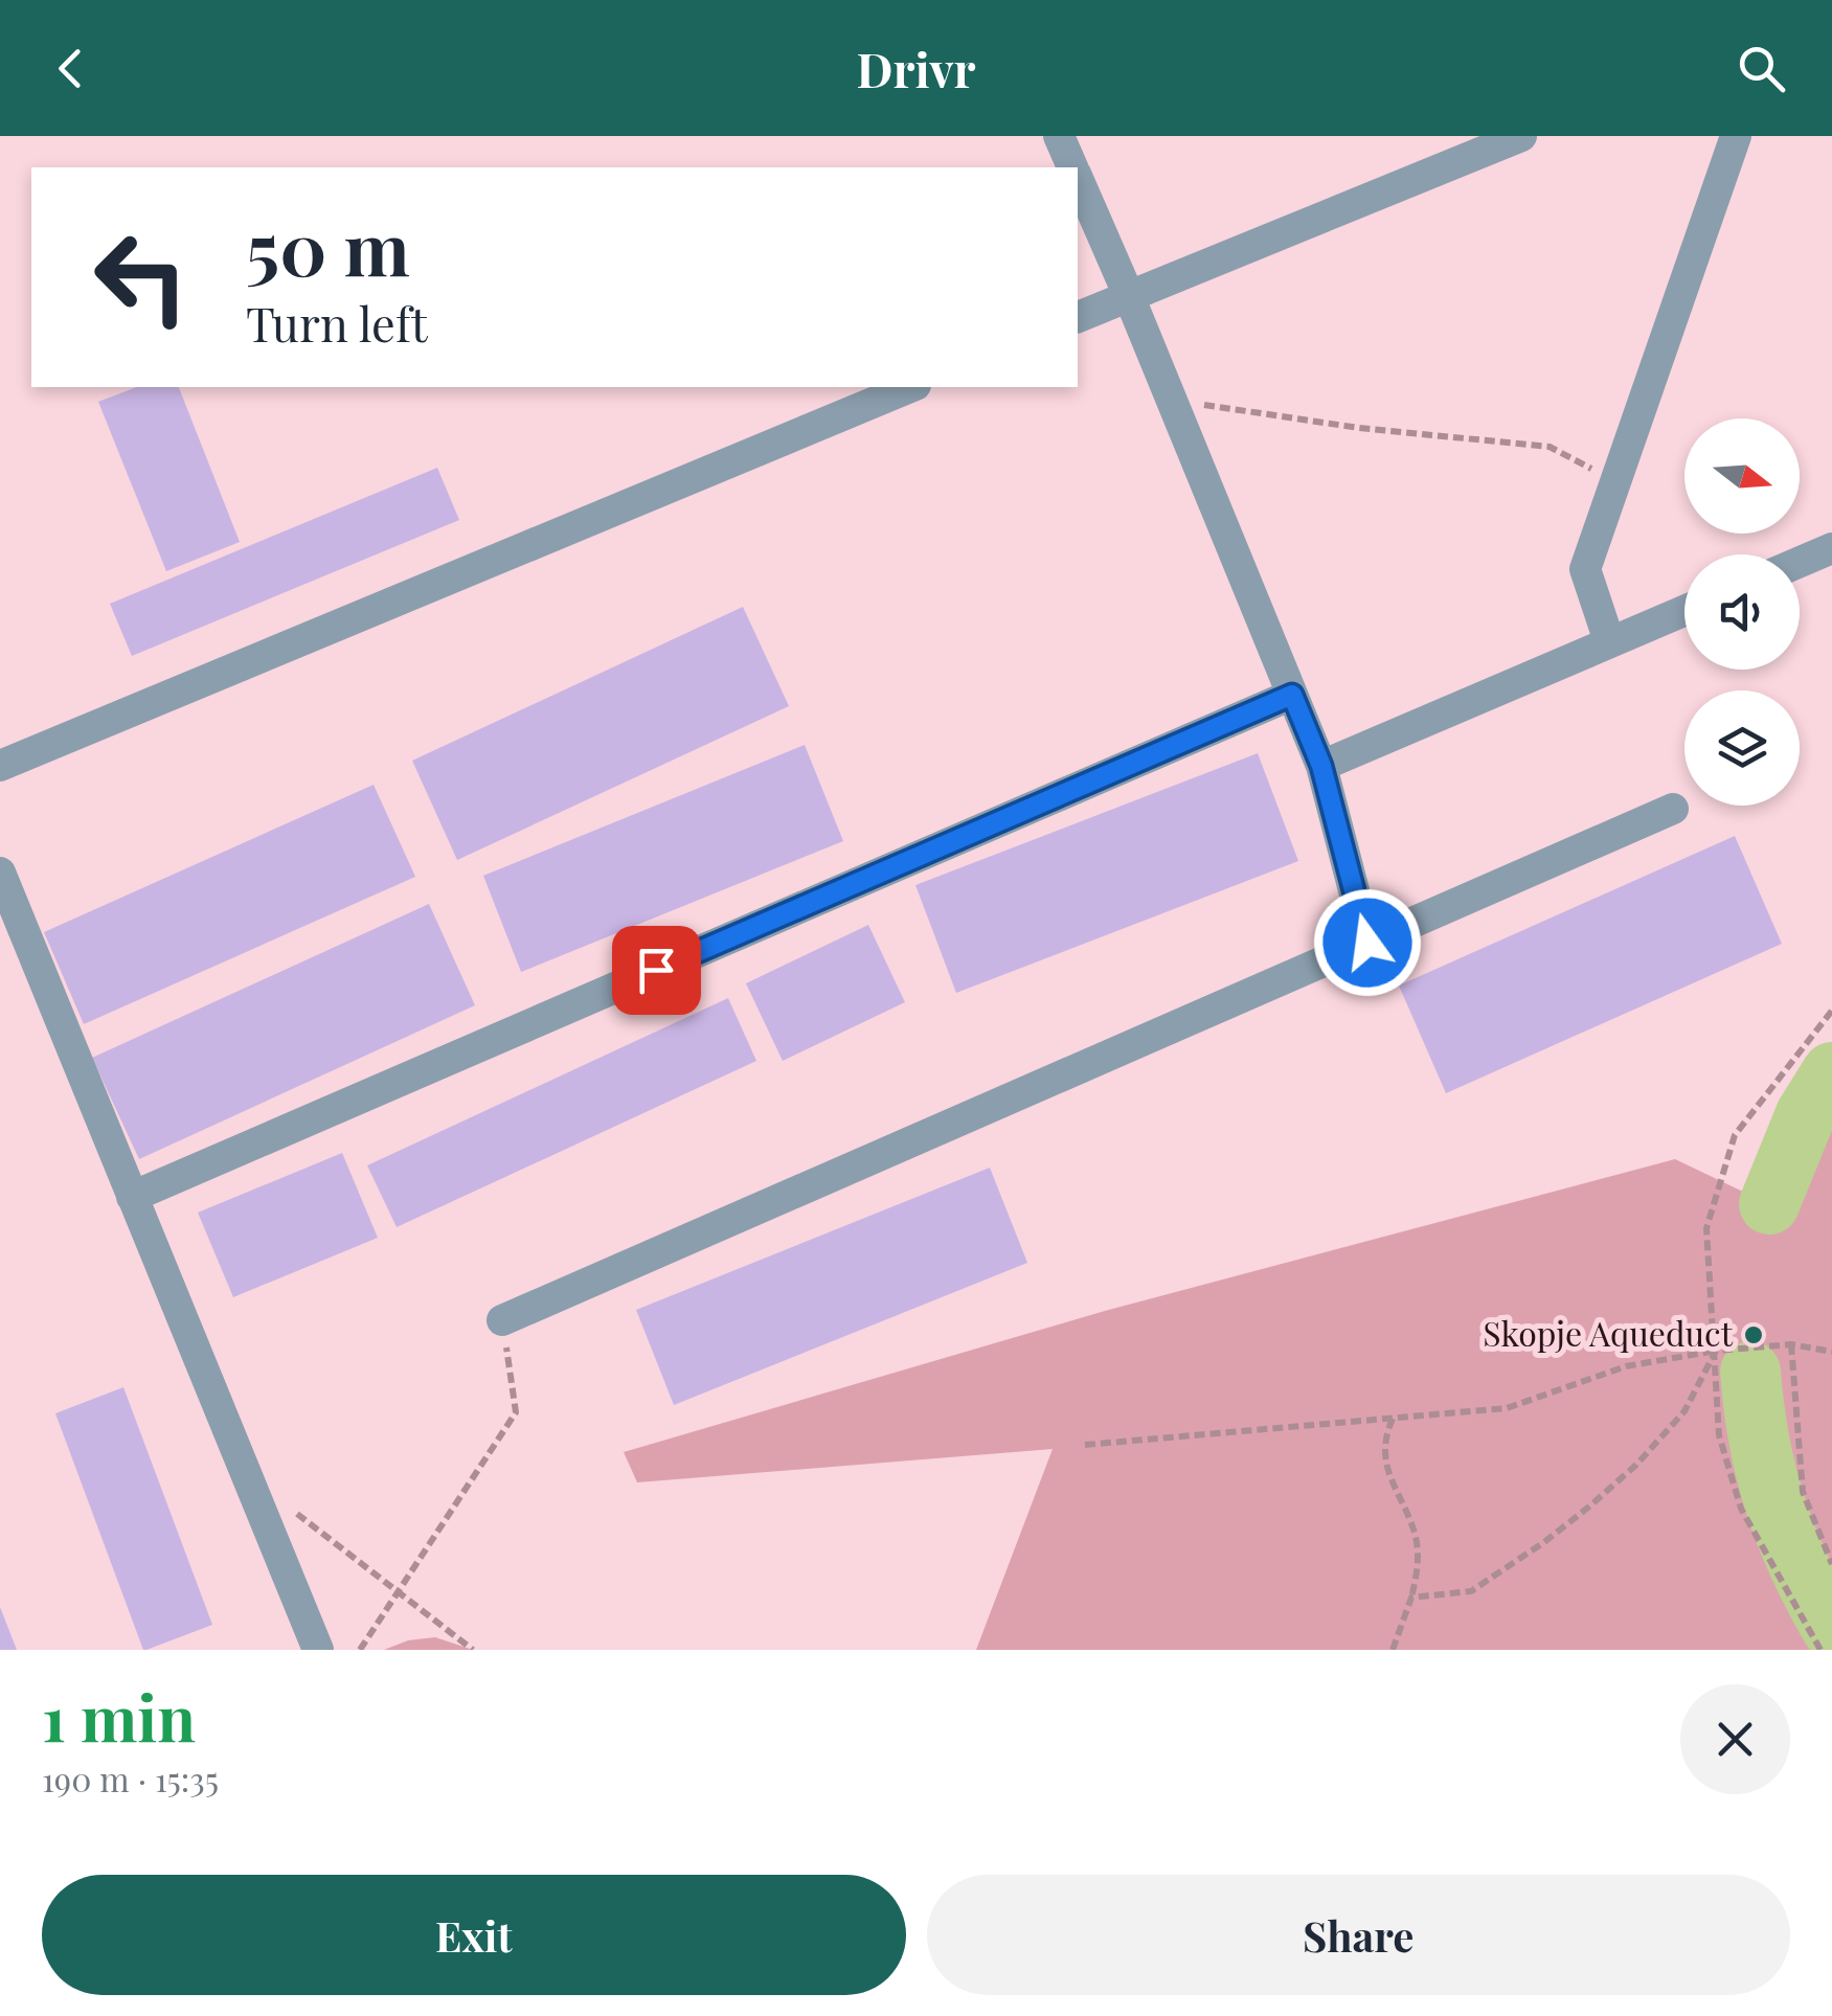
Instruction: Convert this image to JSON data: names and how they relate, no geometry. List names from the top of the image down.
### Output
{
  "places": ["Skopje Aqueduct"],
  "north": "right",
  "page": {
    "header": "Drivr",
    "turn": ["50 m", "Turn left"],
    "heading": ["1 min", "190 m · 15:35"],
    "buttons": ["Exit", "Share"]
  }
}
